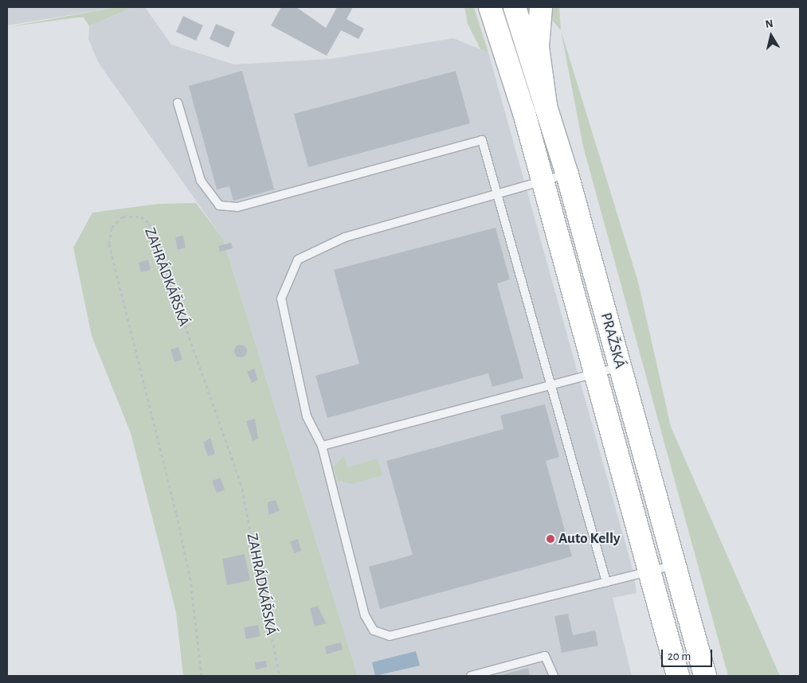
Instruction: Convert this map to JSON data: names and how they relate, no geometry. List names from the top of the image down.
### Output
{
  "streets": {
    "main road": ["PRAŽSKÁ"],
    "path": ["ZAHRÁDKÁŘSKÁ"]
  },
  "places": ["Auto Kelly"],
  "scale_bar": "20 m",
  "north": "top"
}
